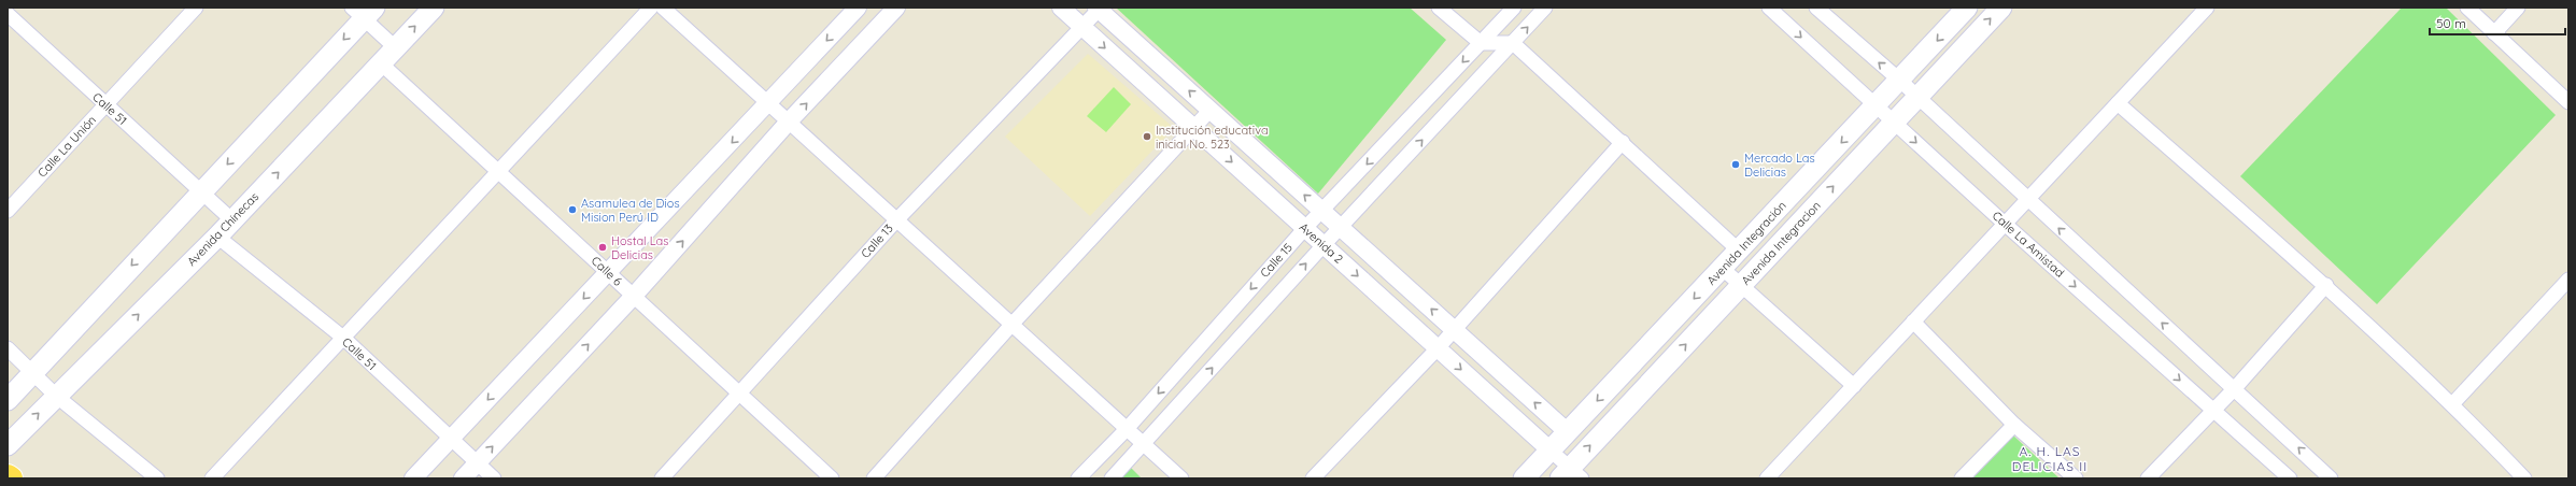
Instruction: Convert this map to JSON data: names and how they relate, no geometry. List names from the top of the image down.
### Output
{
  "streets": {
    "main road": ["Avenida Chinecas", "Avenida Integración", "Avenida Integracion"],
    "street": [
      "Calle 51",
      "Calle La Unión",
      "Calle 13",
      "Avenida 2",
      "Calle La Amistad",
      "Calle 15",
      "Calle 6"
    ]
  },
  "crossings": [
    ["Calle 51", "Calle La Unión"],
    ["Calle 51", "Avenida Chinecas"],
    ["Avenida Chinecas", "Calle 6"],
    ["Calle 13", "Avenida 2"],
    ["Calle 13", "Calle 6"],
    ["Avenida 2", "Avenida Integración"],
    ["Avenida 2", "Avenida Integracion"],
    ["Avenida 2", "Calle 15"],
    ["Avenida Integración", "Calle La Amistad"],
    ["Avenida Integracion", "Calle La Amistad"]
  ],
  "one_way": ["Avenida Integración", "Avenida Integracion"],
  "districts": ["A. H. LAS DELICIAS II"],
  "places": [
    "Institución educativa inicial No. 523",
    "Mercado Las Delicias",
    "Asamulea de Dios Mision Perú ID",
    "Hostal Las Delicias"
  ],
  "scale_bar": "50 m"
}
